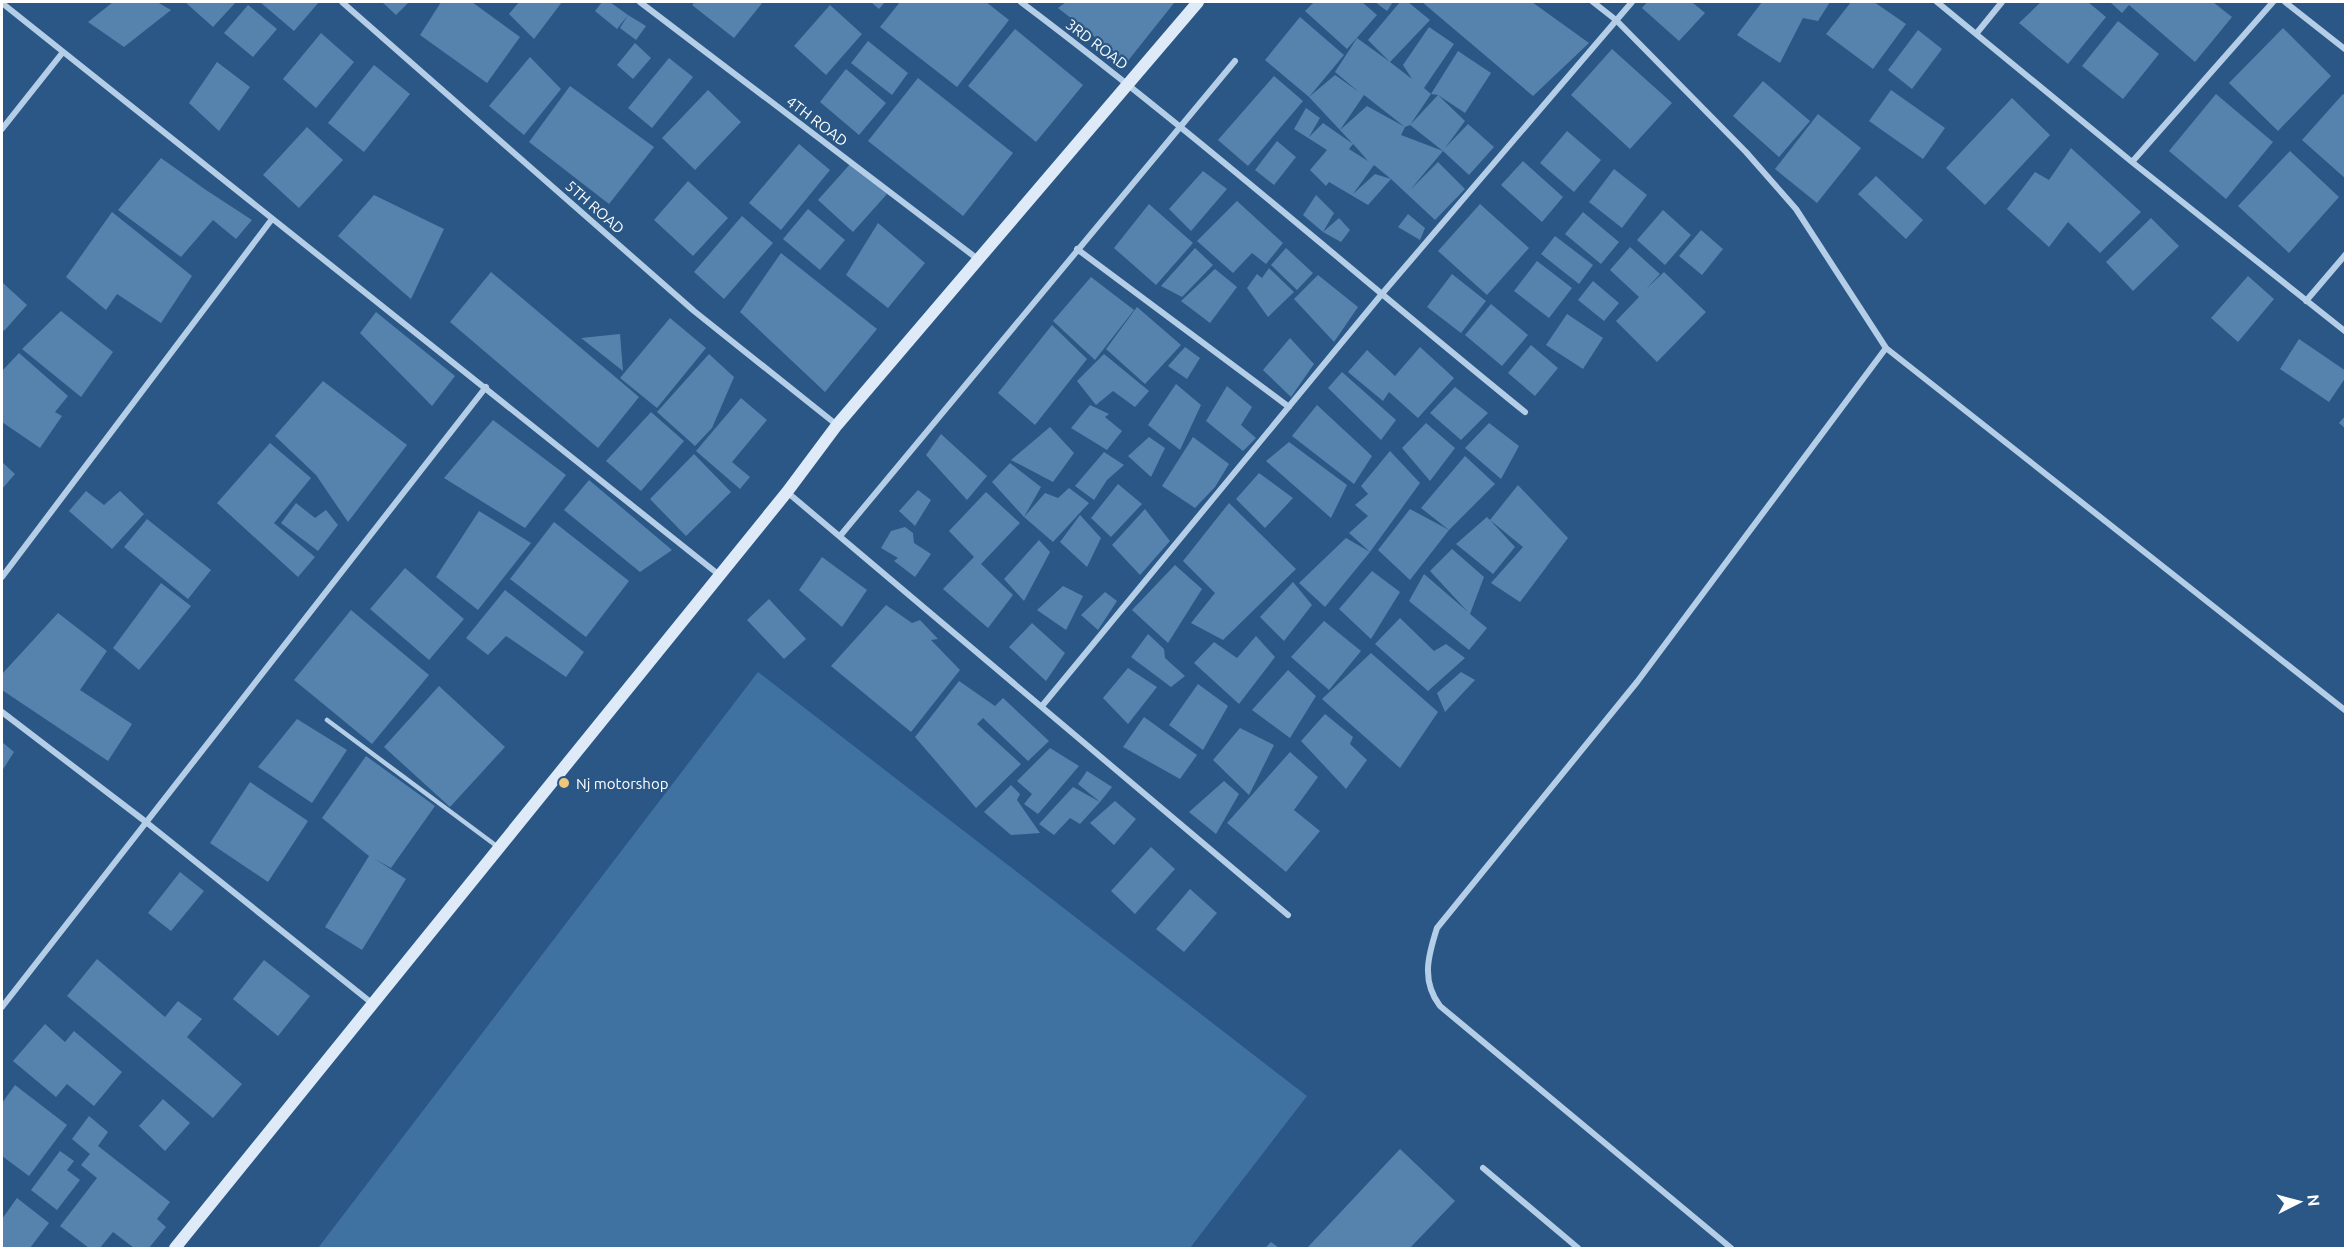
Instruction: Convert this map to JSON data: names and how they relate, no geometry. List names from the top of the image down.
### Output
{
  "streets": {
    "street": ["3RD ROAD", "4TH ROAD", "5TH ROAD"]
  },
  "places": ["Nj motorshop"],
  "north": "right"
}
